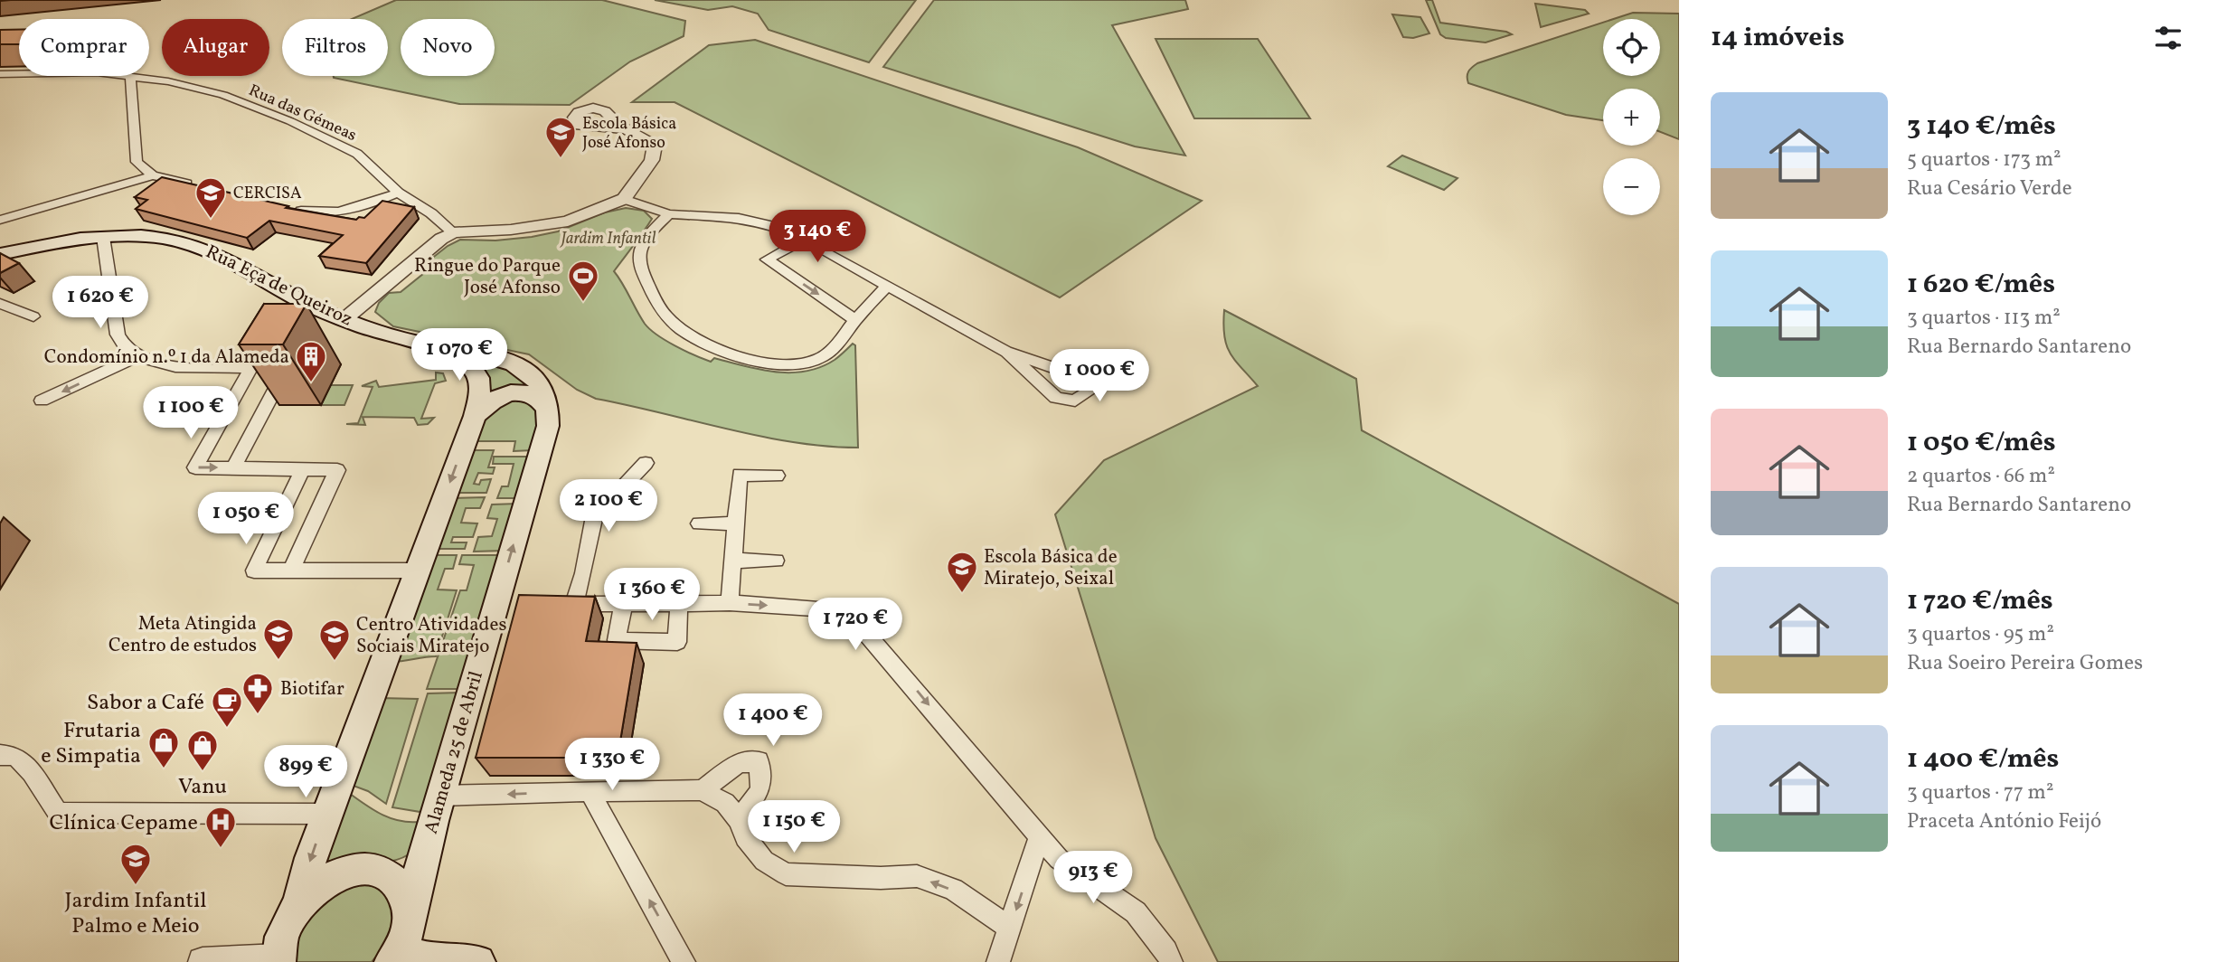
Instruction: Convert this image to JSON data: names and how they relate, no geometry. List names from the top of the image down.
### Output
{
  "streets": {
    "main road": ["Rua Eça de Queiroz", "Alameda 25 de Abril"],
    "street": ["Rua das Gémeas"]
  },
  "parks": ["Jardim Infantil"],
  "places": {
    "school or university": [
      "Escola Básica José Afonso",
      "CERCISA",
      "Escola Básica de Miratejo, Seixal",
      "Meta Atingida Centro de estudos",
      "Centro Atividades Sociais Miratejo",
      "Jardim Infantil Palmo e Meio"
    ],
    "sports": ["Ringue do Parque José Afonso"],
    "building": ["Condomínio n.º 1 da Alameda"],
    "pharmacy": ["Biotifar"],
    "cafe": ["Sabor a Café"],
    "shop": ["Frutaria e Simpatia", "Vanu"],
    "hospital": ["Clínica Cepame"]
  },
  "page": {
    "heading": "14 imóveis",
    "map_buttons": ["+", "−"],
    "chip": [
      "Comprar",
      "Alugar",
      "Filtros",
      "Novo"
    ],
    "list": [
      {
        "name": "3 140 €/mês",
        "note": "5 quartos · 173 m² · Rua Cesário Verde"
      },
      {
        "name": "1 620 €/mês",
        "note": "3 quartos · 113 m² · Rua Bernardo Santareno"
      },
      {
        "name": "1 050 €/mês",
        "note": "2 quartos · 66 m² · Rua Bernardo Santareno"
      },
      {
        "name": "1 720 €/mês",
        "note": "3 quartos · 95 m² · Rua Soeiro Pereira Gomes"
      },
      {
        "name": "1 400 €/mês",
        "note": "3 quartos · 77 m² · Praceta António Feijó"
      }
    ],
    "price": [
      "3 140 €",
      "1 620 €",
      "1 070 €",
      "1 000 €",
      "1 100 €",
      "2 100 €",
      "1 050 €",
      "1 360 €",
      "1 720 €",
      "1 400 €",
      "1 330 €",
      "899 €",
      "1 150 €",
      "913 €"
    ]
  }
}
